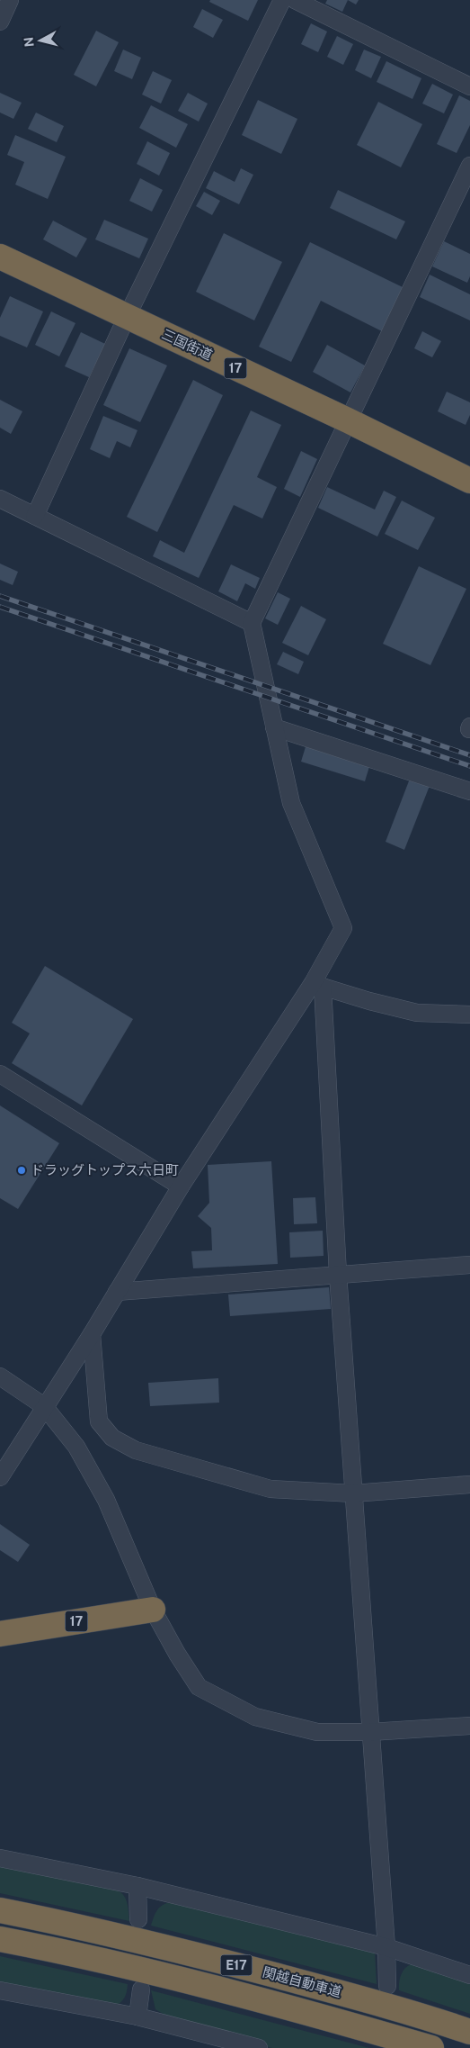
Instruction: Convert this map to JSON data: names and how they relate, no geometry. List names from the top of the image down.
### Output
{
  "streets": {
    "highway": [
      "三国街道",
      "17",
      "E17",
      "関越自動車道"
    ]
  },
  "places": ["ドラッグトップス六日町"],
  "north": "left"
}
